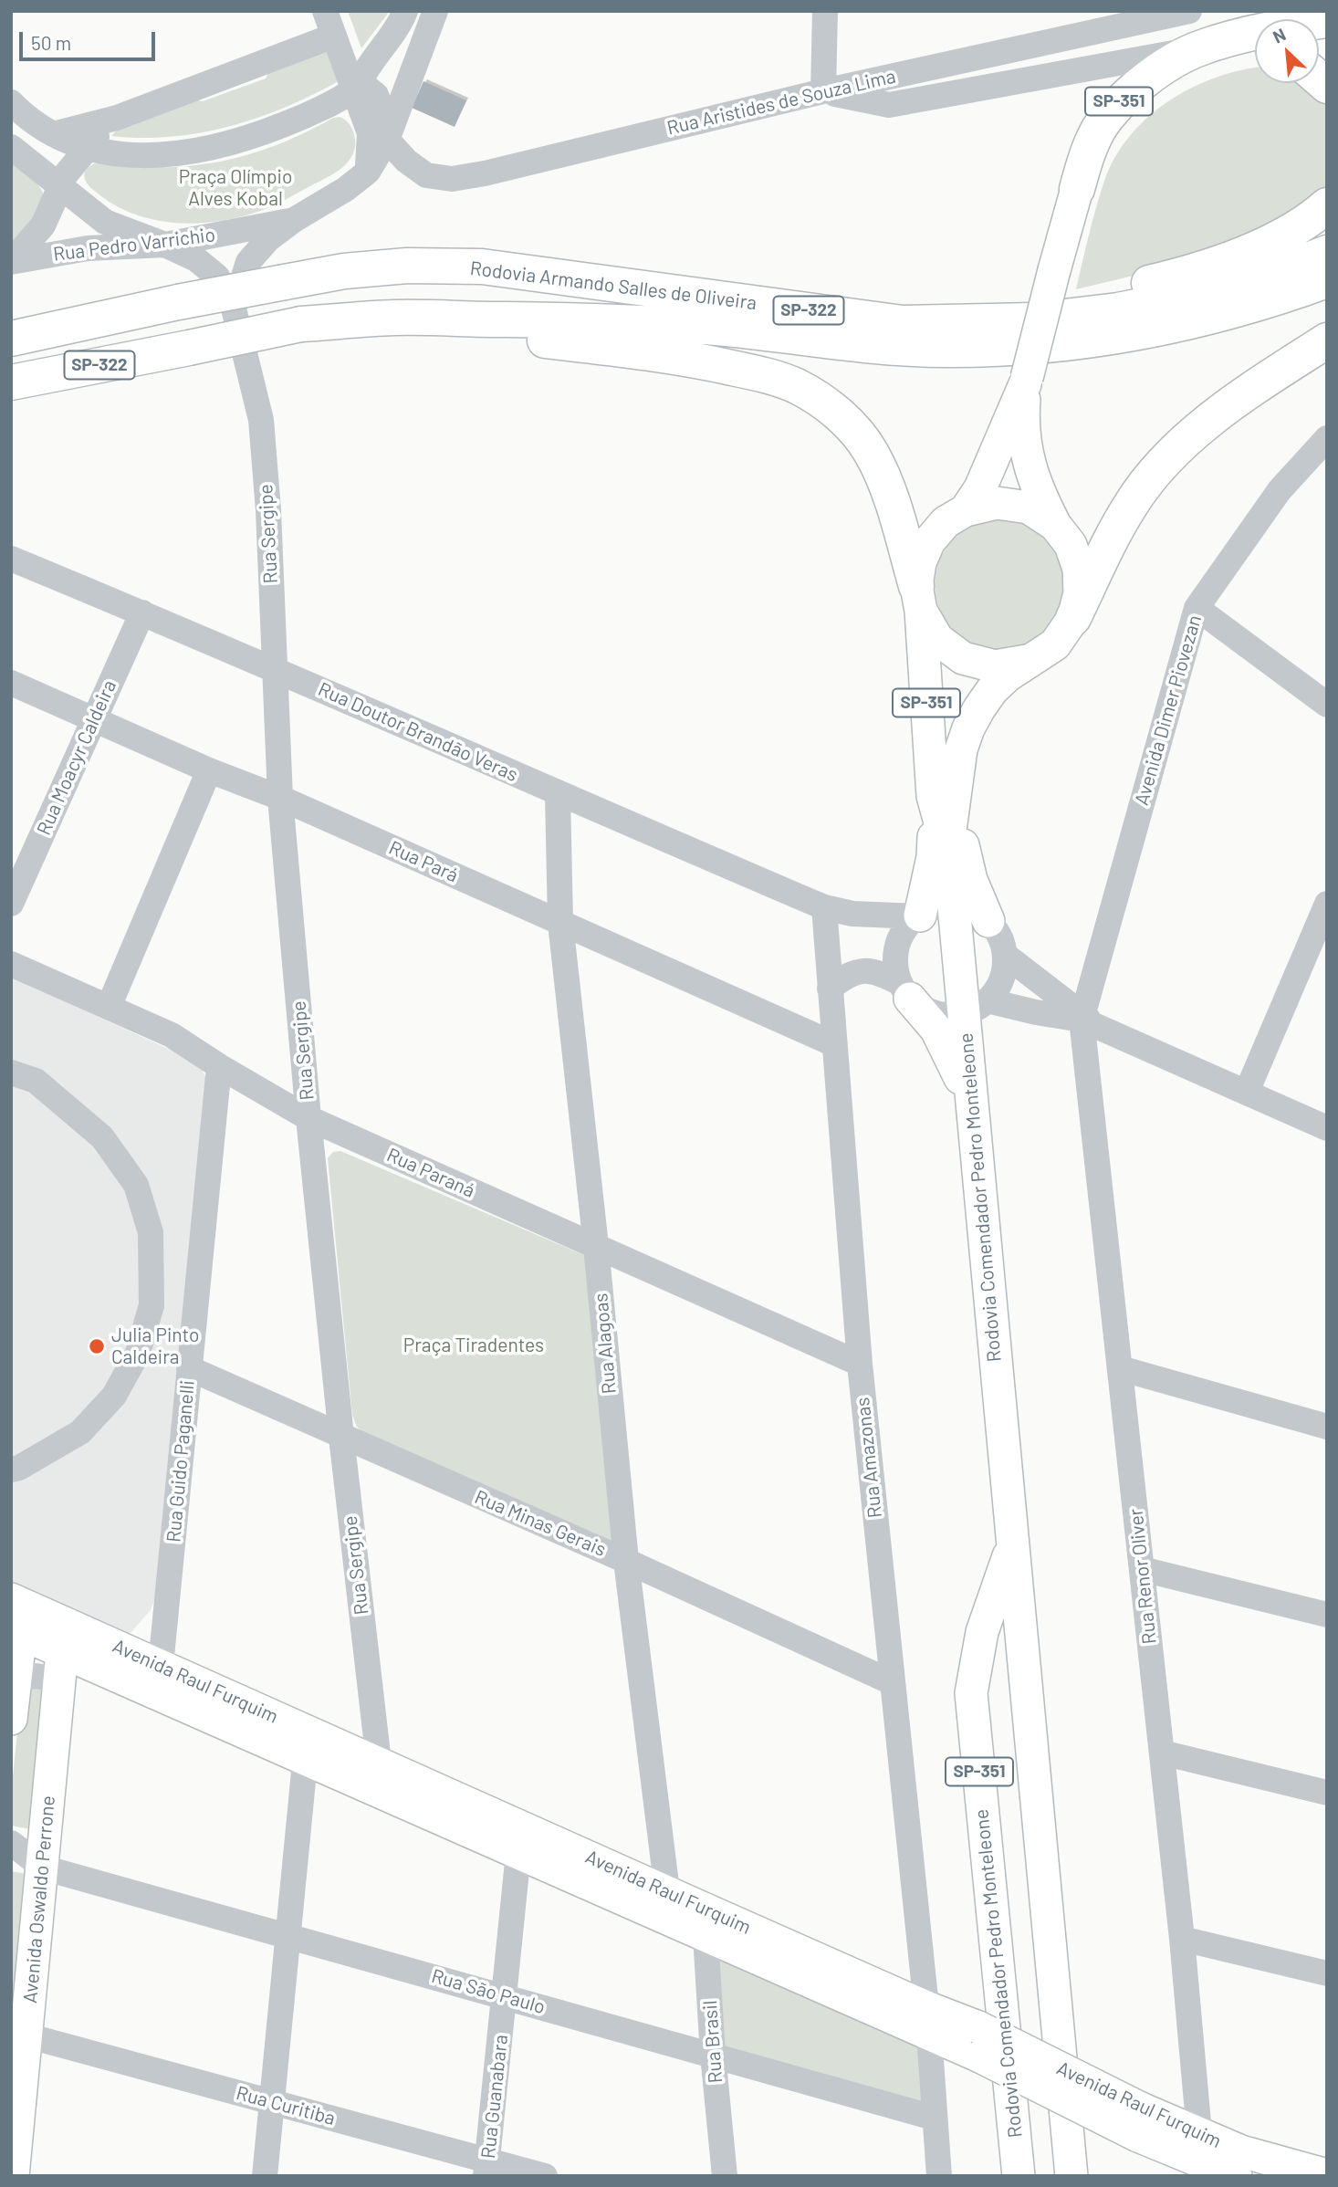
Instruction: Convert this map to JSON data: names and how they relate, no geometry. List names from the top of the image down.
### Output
{
  "streets": {
    "highway": ["SP-351", "Rodovia Armando Salles de Oliveira", "SP-322"],
    "main road": ["Rodovia Comendador Pedro Monteleone", "Avenida Raul Furquim", "Avenida Oswaldo Perrone"],
    "street": [
      "Rua Aristides de Souza Lima",
      "Rua Pedro Varrichio",
      "Rua Sergipe",
      "Avenida Dimer Piovezan",
      "Rua Doutor Brandão Veras",
      "Rua Moacyr Caldeira",
      "Rua Pará",
      "Rua Paraná",
      "Rua Alagoas",
      "Rua Amazonas",
      "Rua Guido Paganelli",
      "Rua Minas Gerais",
      "Rua Renor Oliver",
      "Rua São Paulo",
      "Rua Brasil",
      "Rua Guanabara",
      "Rua Curitiba"
    ]
  },
  "crossings": [
    ["SP-351", "Rodovia Comendador Pedro Monteleone"],
    ["Rua Pedro Varrichio", "Rua Sergipe"],
    ["Rua Sergipe", "Rua Doutor Brandão Veras"],
    ["Rua Sergipe", "Rua Pará"],
    ["Rua Sergipe", "Rua Paraná"],
    ["Rua Sergipe", "Rua Minas Gerais"],
    ["Rua Sergipe", "Avenida Raul Furquim"],
    ["Avenida Dimer Piovezan", "Rua Renor Oliver"],
    ["Rua Doutor Brandão Veras", "Rua Moacyr Caldeira"],
    ["Rua Doutor Brandão Veras", "Rua Alagoas"],
    ["Rua Doutor Brandão Veras", "Rua Amazonas"],
    ["Rua Moacyr Caldeira", "Rua Pará"],
    ["Rua Pará", "Rua Alagoas"],
    ["Rua Pará", "Rua Amazonas"],
    ["Rua Paraná", "Rua Alagoas"],
    ["Rua Paraná", "Rua Amazonas"],
    ["Rua Paraná", "Rua Guido Paganelli"],
    ["Rua Alagoas", "Rua Minas Gerais"],
    ["Rua Alagoas", "Avenida Raul Furquim"],
    ["Rua Amazonas", "Rua Minas Gerais"],
    ["Rua Amazonas", "Avenida Raul Furquim"],
    ["Rua Amazonas", "Rua São Paulo"],
    ["Rua Guido Paganelli", "Rua Minas Gerais"],
    ["Rua Guido Paganelli", "Avenida Raul Furquim"],
    ["Rua Renor Oliver", "Avenida Raul Furquim"],
    ["Avenida Raul Furquim", "Avenida Oswaldo Perrone"],
    ["Avenida Raul Furquim", "Rua Brasil"],
    ["Avenida Raul Furquim", "Rua Guanabara"],
    ["Avenida Oswaldo Perrone", "Rua São Paulo"],
    ["Avenida Oswaldo Perrone", "Rua Curitiba"],
    ["Rua São Paulo", "Rua Brasil"],
    ["Rua São Paulo", "Rua Guanabara"],
    ["Rua Guanabara", "Rua Curitiba"]
  ],
  "parks": ["Praça Olímpio Alves Kobal", "Praça Tiradentes"],
  "places": ["Julia Pinto Caldeira"],
  "scale_bar": "50 m",
  "north": "top left"
}
